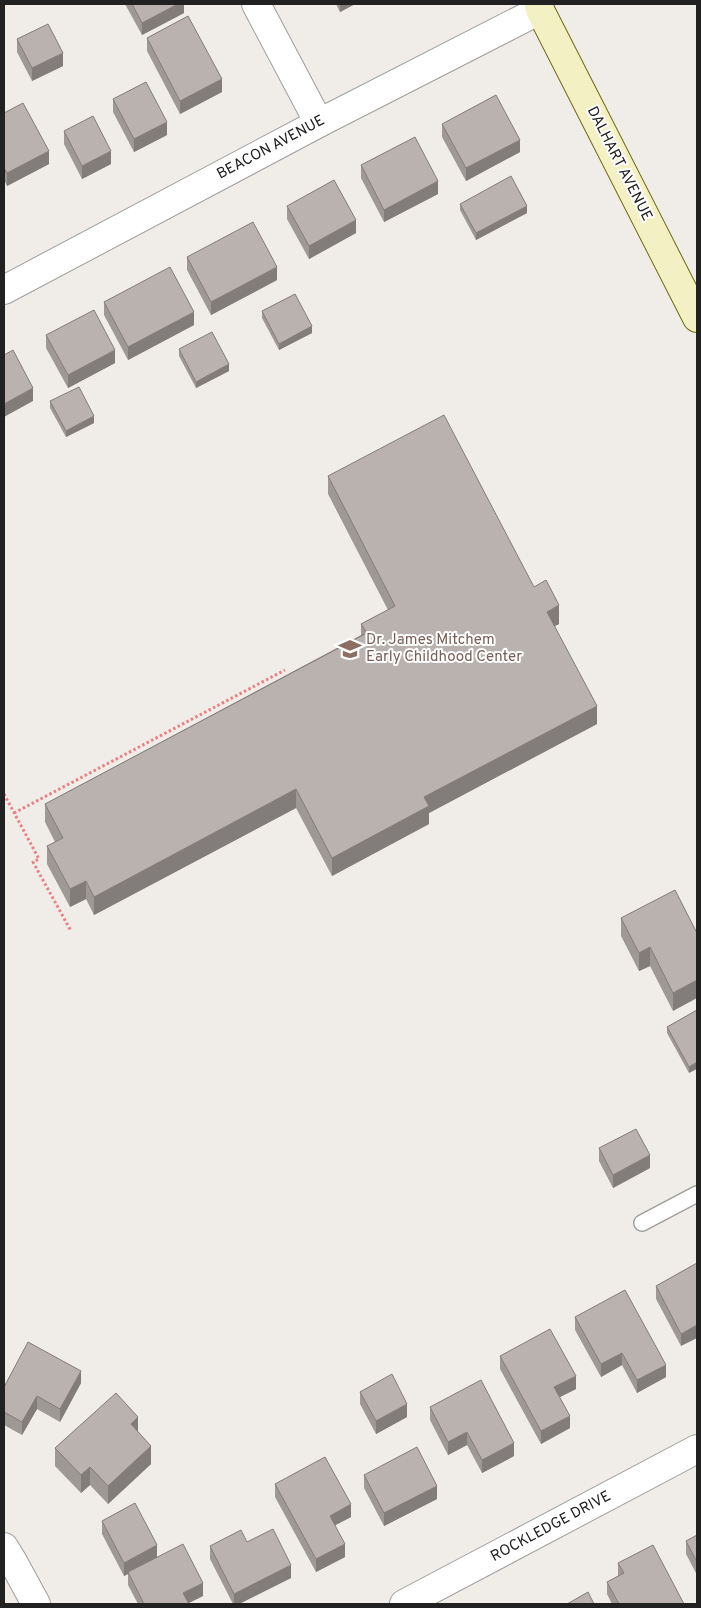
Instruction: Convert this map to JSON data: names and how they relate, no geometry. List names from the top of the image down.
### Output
{
  "streets": {
    "main road": ["DALHART AVENUE"],
    "street": ["BEACON AVENUE", "ROCKLEDGE DRIVE"]
  },
  "crossings": [
    ["BEACON AVENUE", "DALHART AVENUE"]
  ],
  "places": {
    "school or university": ["Dr. James Mitchem Early Childhood Center"]
  }
}
